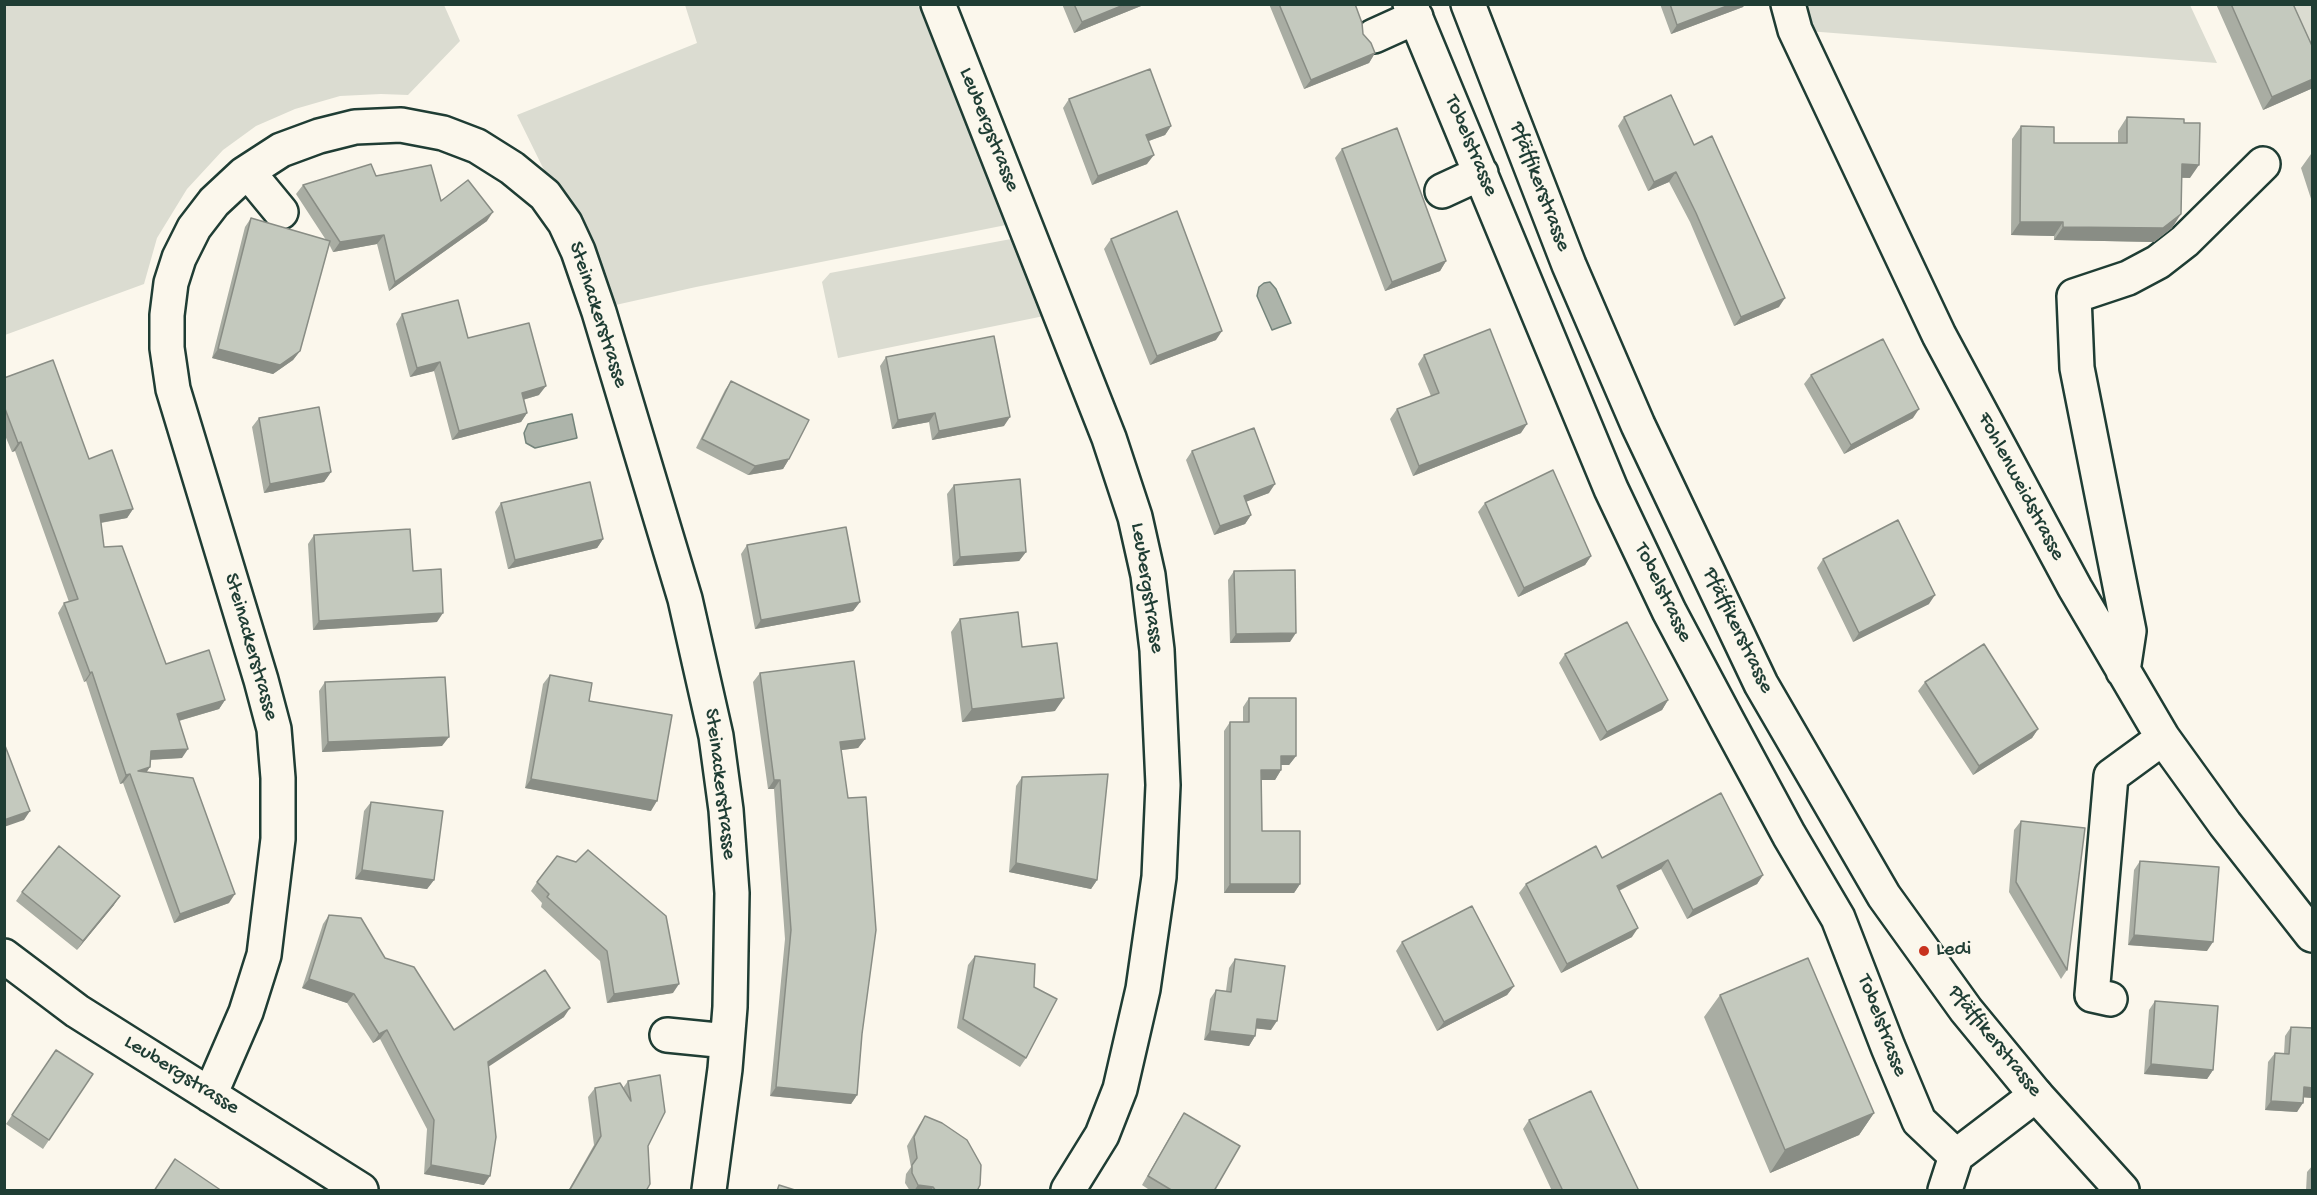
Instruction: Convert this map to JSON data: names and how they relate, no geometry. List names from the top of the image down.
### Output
{
  "streets": {
    "street": [
      "Leubergstrasse",
      "Tobelstrasse",
      "Pfäffikerstrasse",
      "Steinackerstrasse",
      "Fohlenweidstrasse"
    ]
  },
  "crossings": [
    ["Leubergstrasse", "Steinackerstrasse"]
  ],
  "places": ["Ledi"]
}
